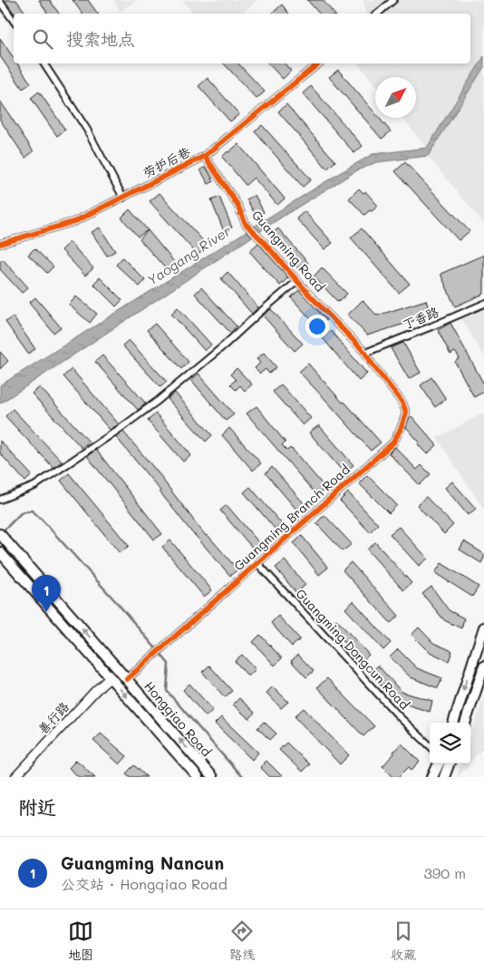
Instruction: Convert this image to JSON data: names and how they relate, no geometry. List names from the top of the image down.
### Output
{
  "streets": {
    "main road": ["Hongqiao Road"],
    "street": [
      "劳护后巷",
      "Guangming Road",
      "丁香路",
      "Guangming Branch Road",
      "Guangming Dongcun Road",
      "善行路"
    ]
  },
  "crossings": [
    ["劳护后巷", "Guangming Road"],
    ["Guangming Road", "丁香路"],
    ["Guangming Road", "Guangming Branch Road"],
    ["丁香路", "Guangming Branch Road"],
    ["Guangming Branch Road", "Guangming Dongcun Road"],
    ["Guangming Branch Road", "Hongqiao Road"],
    ["善行路", "Hongqiao Road"]
  ],
  "water": ["Yaogang River"],
  "north": "top right",
  "page": {
    "search": "搜索地点",
    "pins": "1",
    "heading": "附近",
    "list": [
      {
        "mark": "1",
        "name": "Guangming Nancun",
        "note": "公交站 · Hongqiao Road",
        "value": "390 m"
      }
    ],
    "nav": ["地图", "路线", "收藏"]
  }
}
